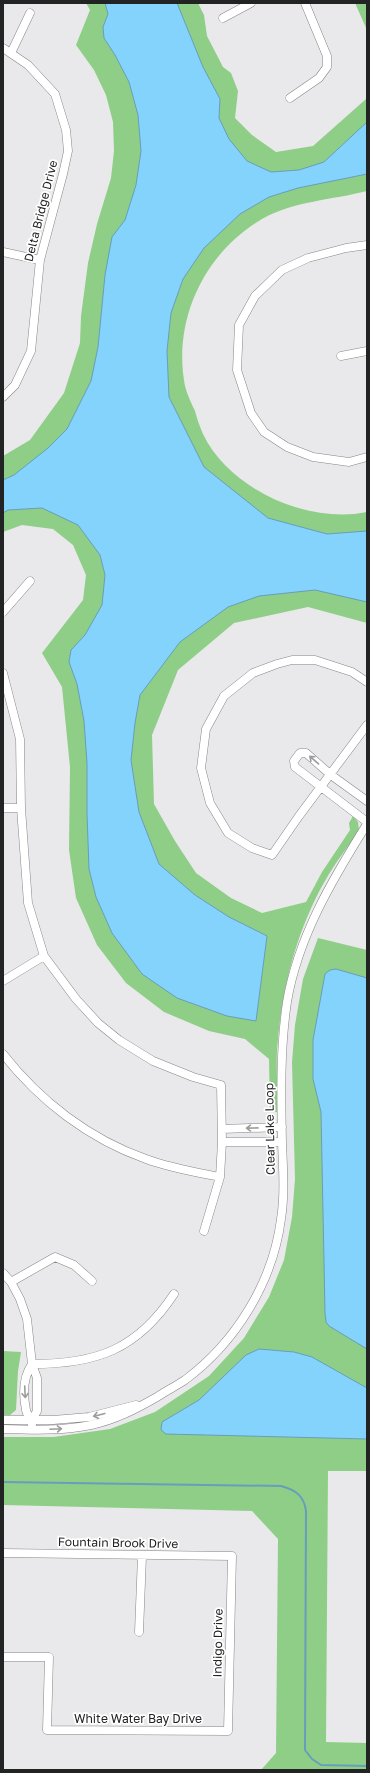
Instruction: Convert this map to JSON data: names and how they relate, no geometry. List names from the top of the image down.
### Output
{
  "streets": {
    "street": [
      "Delta Bridge Drive",
      "Clear Lake Loop",
      "Fountain Brook Drive",
      "Indigo Drive",
      "White Water Bay Drive"
    ]
  },
  "crossings": [
    ["Fountain Brook Drive", "Indigo Drive"],
    ["Indigo Drive", "White Water Bay Drive"]
  ]
}
